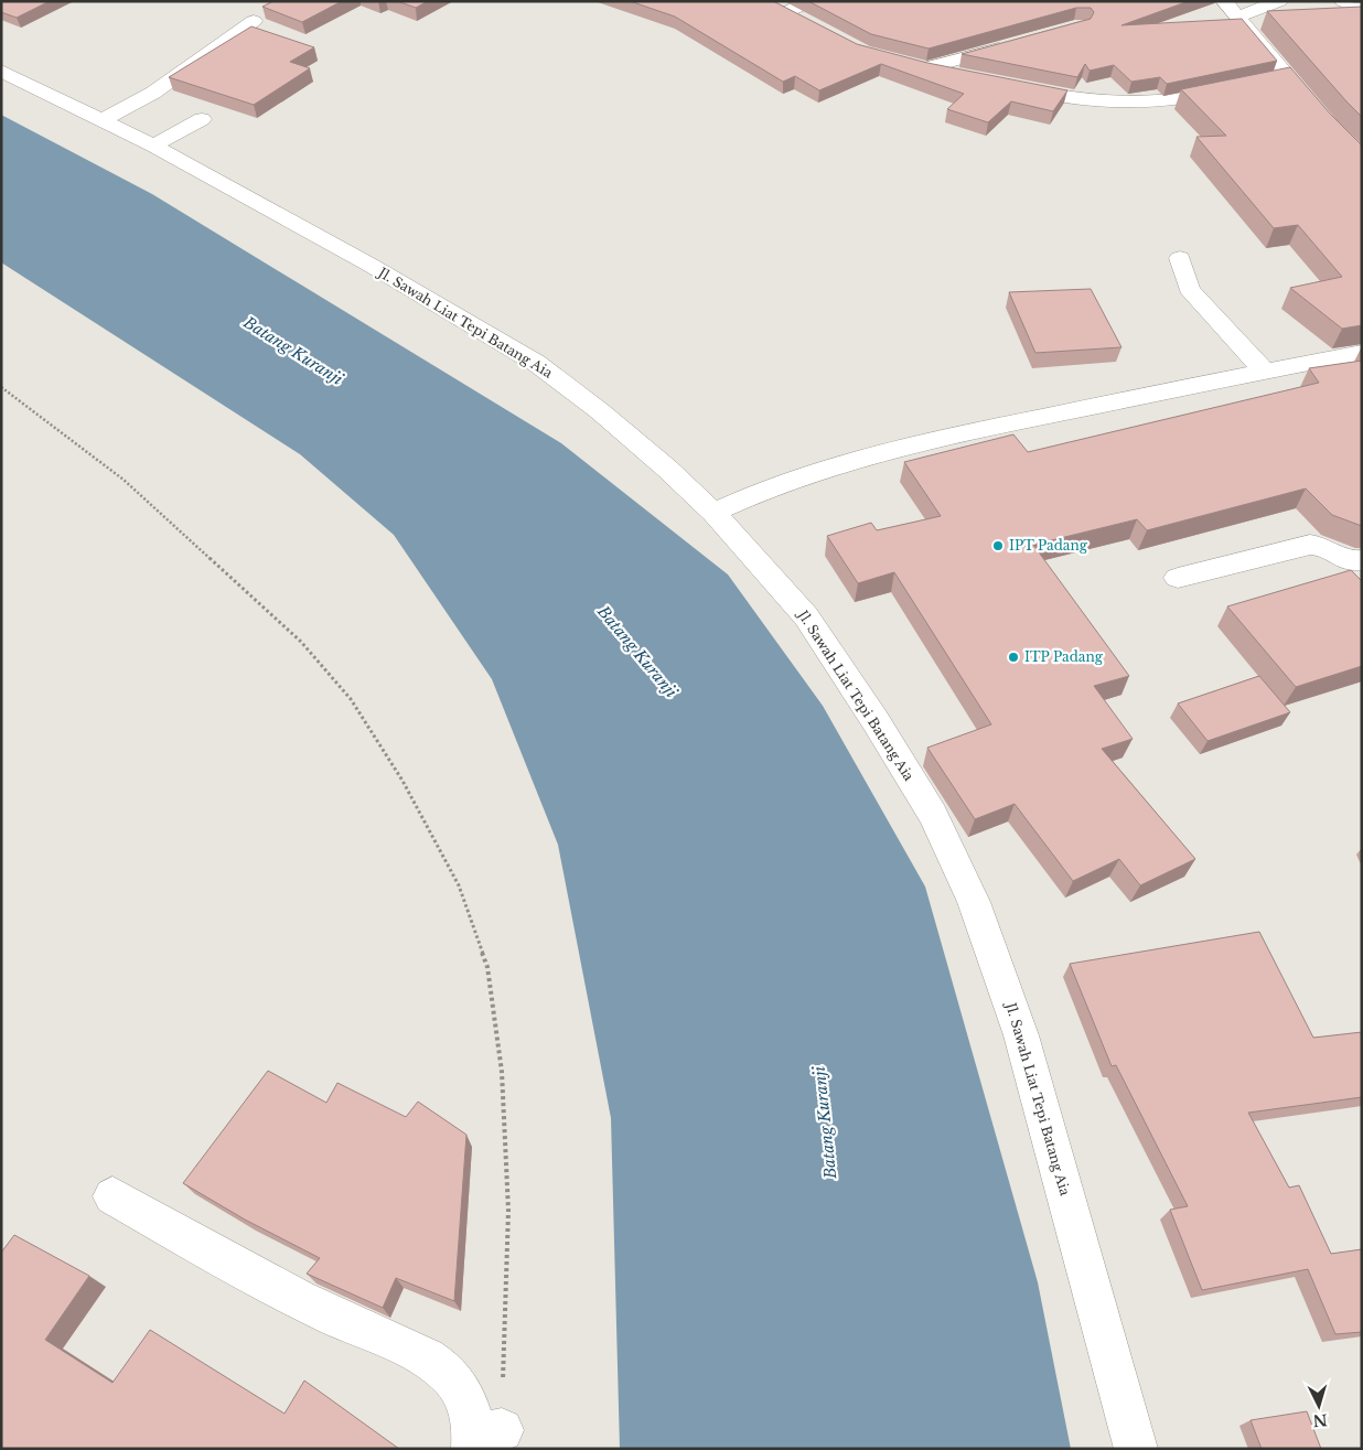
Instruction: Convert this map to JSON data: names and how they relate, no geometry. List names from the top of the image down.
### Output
{
  "streets": {
    "street": ["Jl. Sawah Liat Tepi Batang Aia"]
  },
  "water": ["Batang Kuranji"],
  "places": ["IPT Padang", "ITP Padang"],
  "north": "bottom"
}
